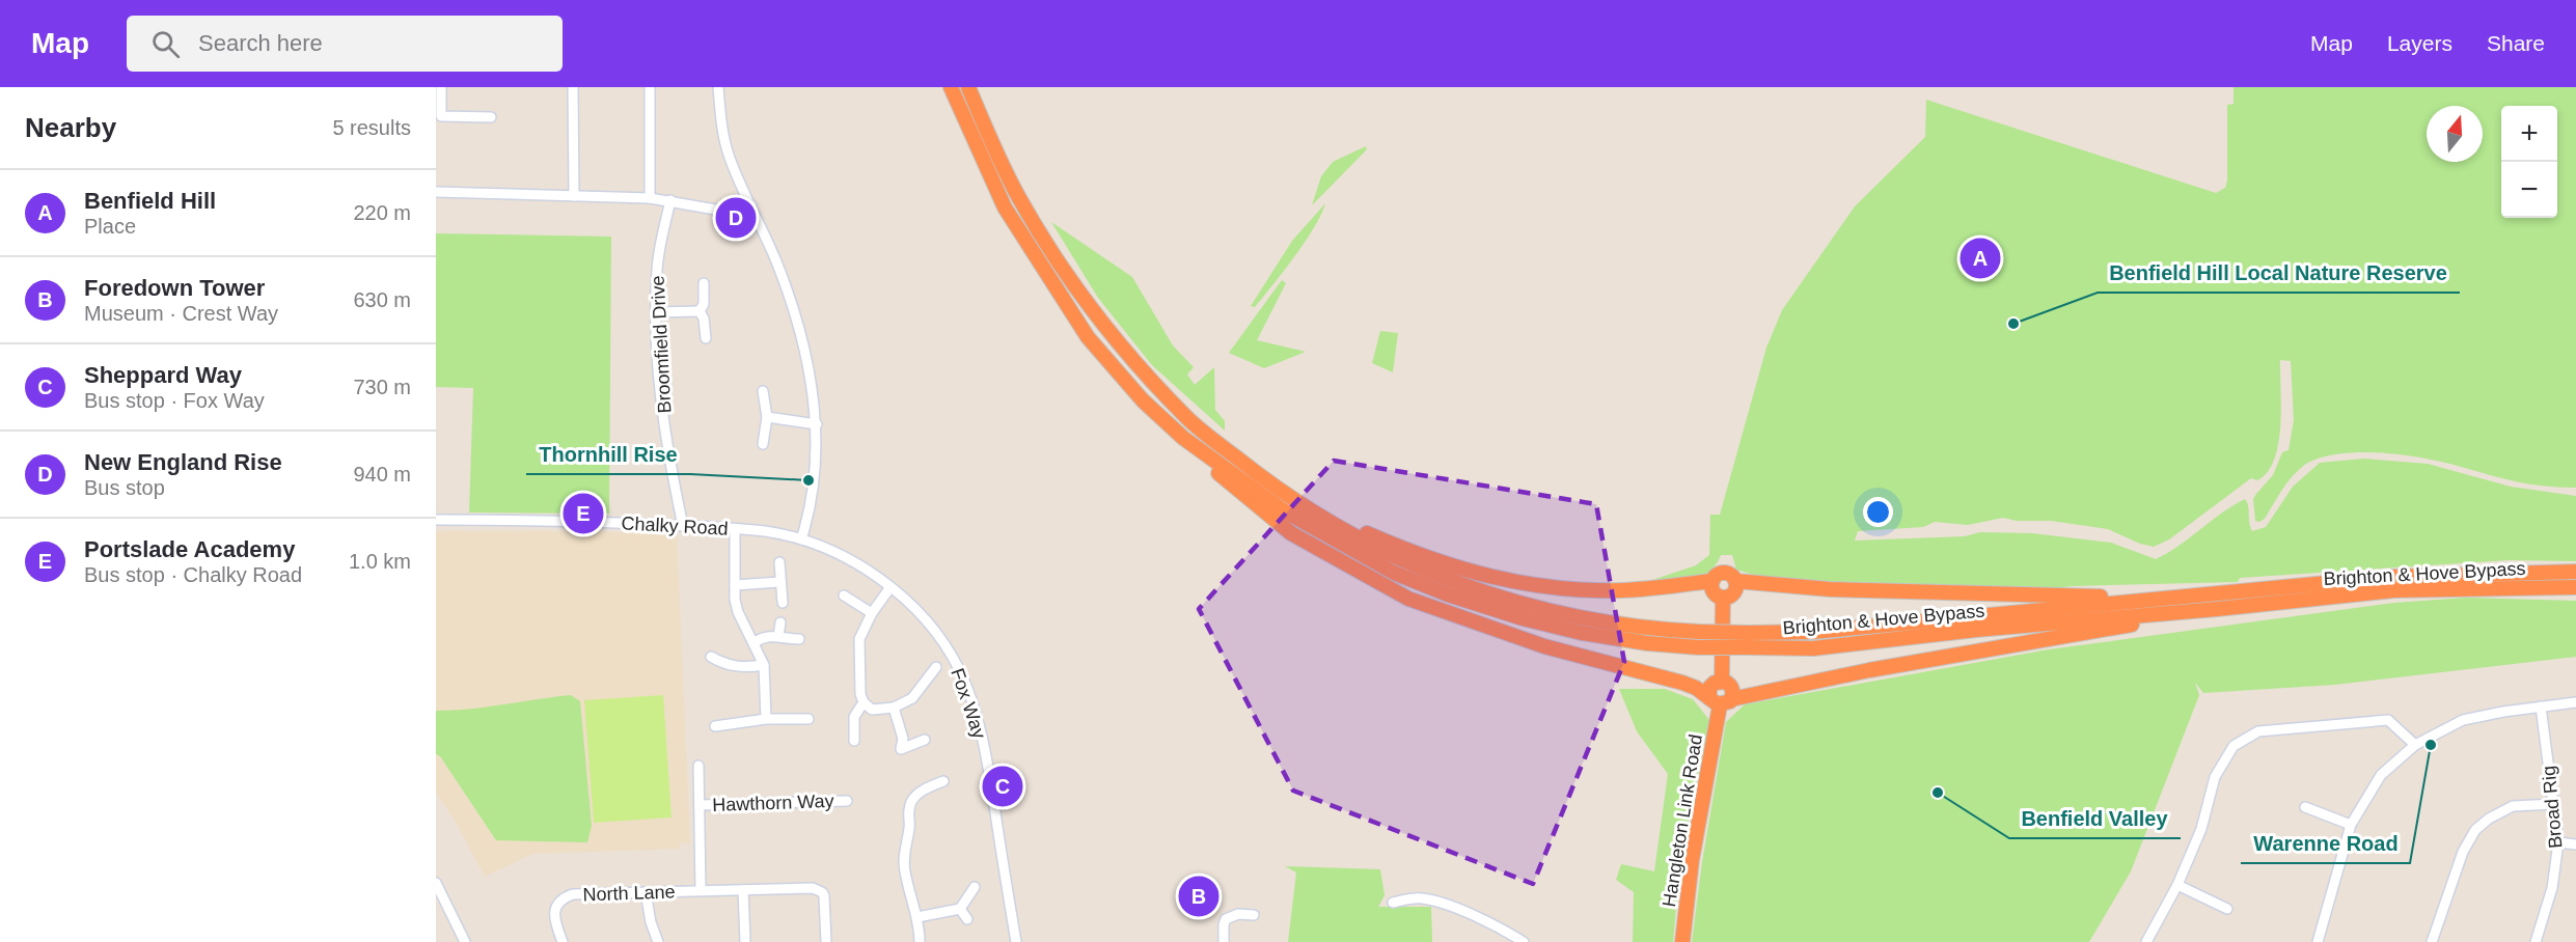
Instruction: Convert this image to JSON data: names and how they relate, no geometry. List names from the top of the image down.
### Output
{
  "streets": {
    "highway": ["Brighton & Hove Bypass", "Hangleton Link Road"],
    "street": [
      "Broomfield Drive",
      "Chalky Road",
      "Fox Way",
      "Hawthorn Way",
      "Broad Rig",
      "North Lane"
    ]
  },
  "crossings": [
    ["Broomfield Drive", "Chalky Road"],
    ["Chalky Road", "Fox Way"]
  ],
  "places": [
    "Benfield Hill Local Nature Reserve",
    "Thornhill Rise",
    "Warenne Road",
    "Benfield Valley"
  ],
  "north": "top",
  "page": {
    "header": "Map",
    "search": "Search here",
    "nav": ["Map", "Layers", "Share"],
    "heading": ["Nearby", "5 results"],
    "map_buttons": ["+", "−"],
    "list": [
      {
        "mark": "A",
        "name": "Benfield Hill",
        "note": "Place",
        "value": "220 m"
      },
      {
        "mark": "B",
        "name": "Foredown Tower",
        "note": "Museum · Crest Way",
        "value": "630 m"
      },
      {
        "mark": "C",
        "name": "Sheppard Way",
        "note": "Bus stop · Fox Way",
        "value": "730 m"
      },
      {
        "mark": "D",
        "name": "New England Rise",
        "note": "Bus stop",
        "value": "940 m"
      },
      {
        "mark": "E",
        "name": "Portslade Academy",
        "note": "Bus stop · Chalky Road",
        "value": "1.0 km"
      }
    ],
    "pins": [
      "D",
      "A",
      "E",
      "C",
      "B"
    ]
  }
}
